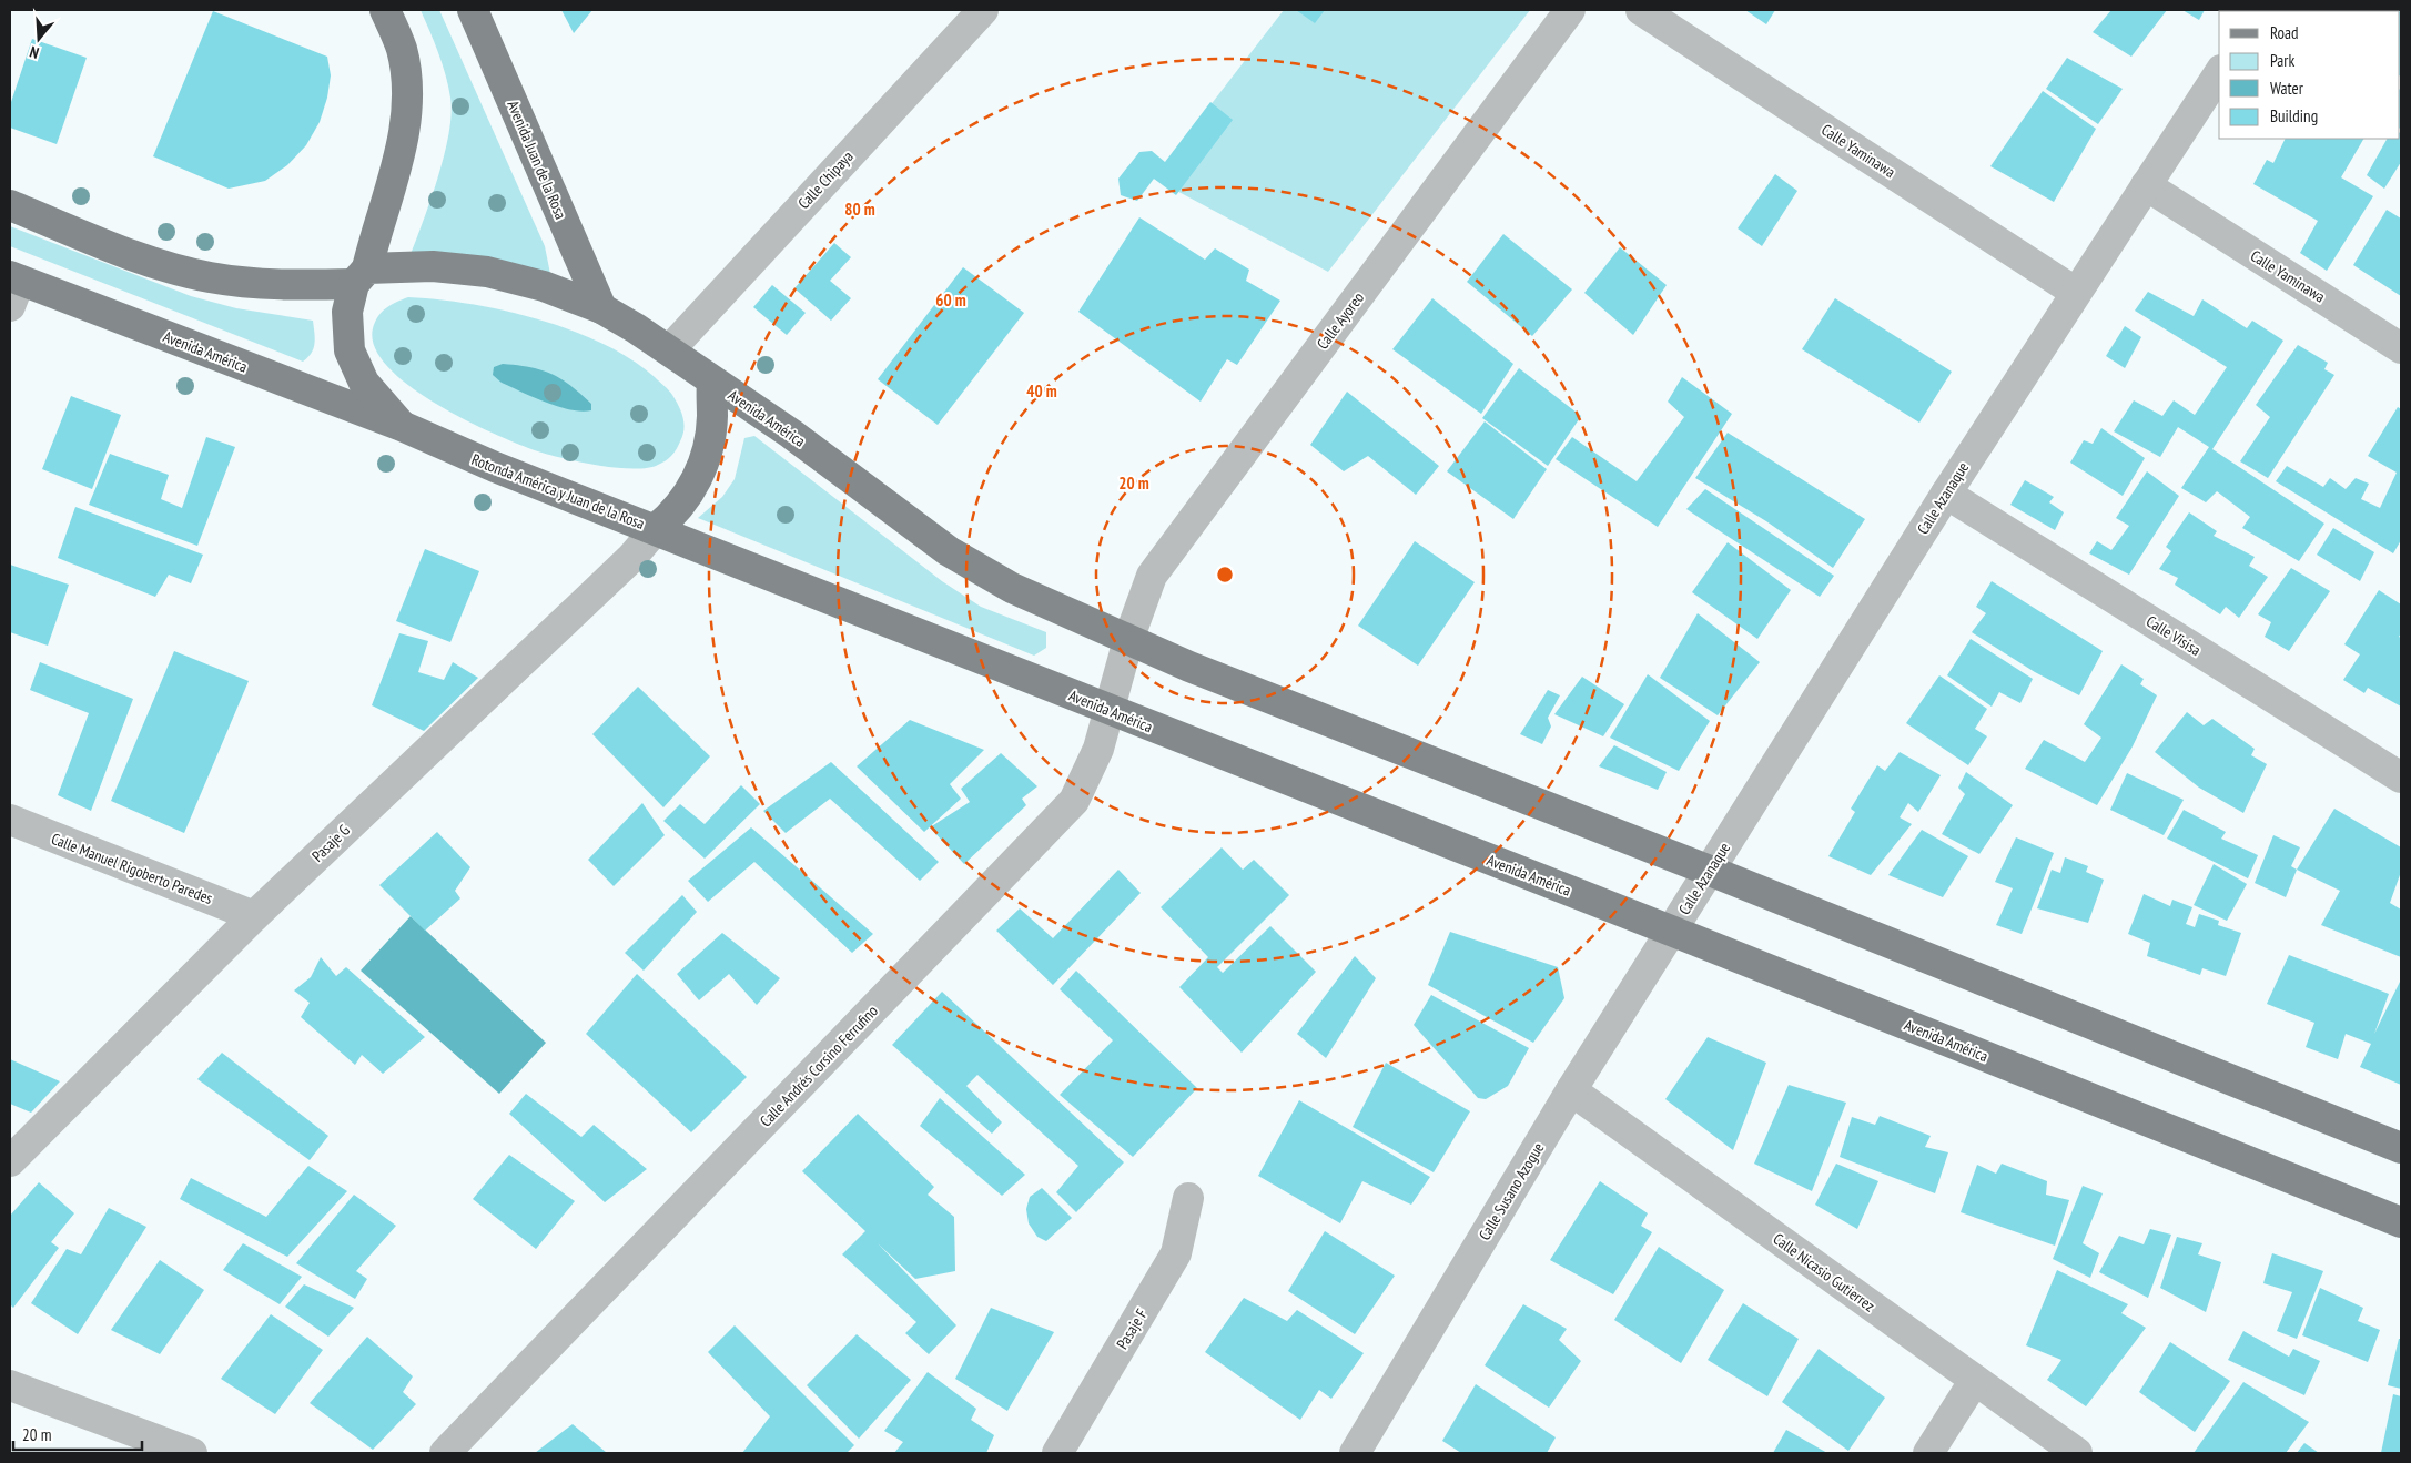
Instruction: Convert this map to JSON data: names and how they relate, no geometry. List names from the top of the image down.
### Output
{
  "streets": {
    "main road": ["Avenida Juan de la Rosa", "Avenida América", "Rotonda América y Juan de la Rosa"],
    "street": [
      "Calle Yaminawa",
      "Calle Chipaya",
      "Calle Ayoreo",
      "Calle Azanaque",
      "Calle Visisa",
      "Pasaje G",
      "Calle Manuel Rigoberto Paredes",
      "Calle Andrés Corsino Ferrufino",
      "Calle Susano Azogue",
      "Calle Nicasio Gutierrez",
      "Pasaje F"
    ]
  },
  "crossings": [
    ["Calle Yaminawa", "Calle Azanaque"],
    ["Calle Ayoreo", "Avenida América"],
    ["Calle Ayoreo", "Calle Andrés Corsino Ferrufino"],
    ["Avenida América", "Rotonda América y Juan de la Rosa"],
    ["Avenida América", "Calle Azanaque"],
    ["Avenida América", "Pasaje G"],
    ["Avenida América", "Calle Andrés Corsino Ferrufino"],
    ["Avenida América", "Calle Susano Azogue"],
    ["Rotonda América y Juan de la Rosa", "Pasaje G"],
    ["Calle Azanaque", "Calle Visisa"],
    ["Calle Azanaque", "Calle Susano Azogue"],
    ["Pasaje G", "Calle Manuel Rigoberto Paredes"],
    ["Calle Susano Azogue", "Calle Nicasio Gutierrez"]
  ],
  "legend": [
    "Road",
    "Park",
    "Water",
    "Building"
  ],
  "scale_bar": "20 m",
  "north": "bottom",
  "rings": [
    "80 m",
    "60 m",
    "40 m",
    "20 m"
  ]
}
